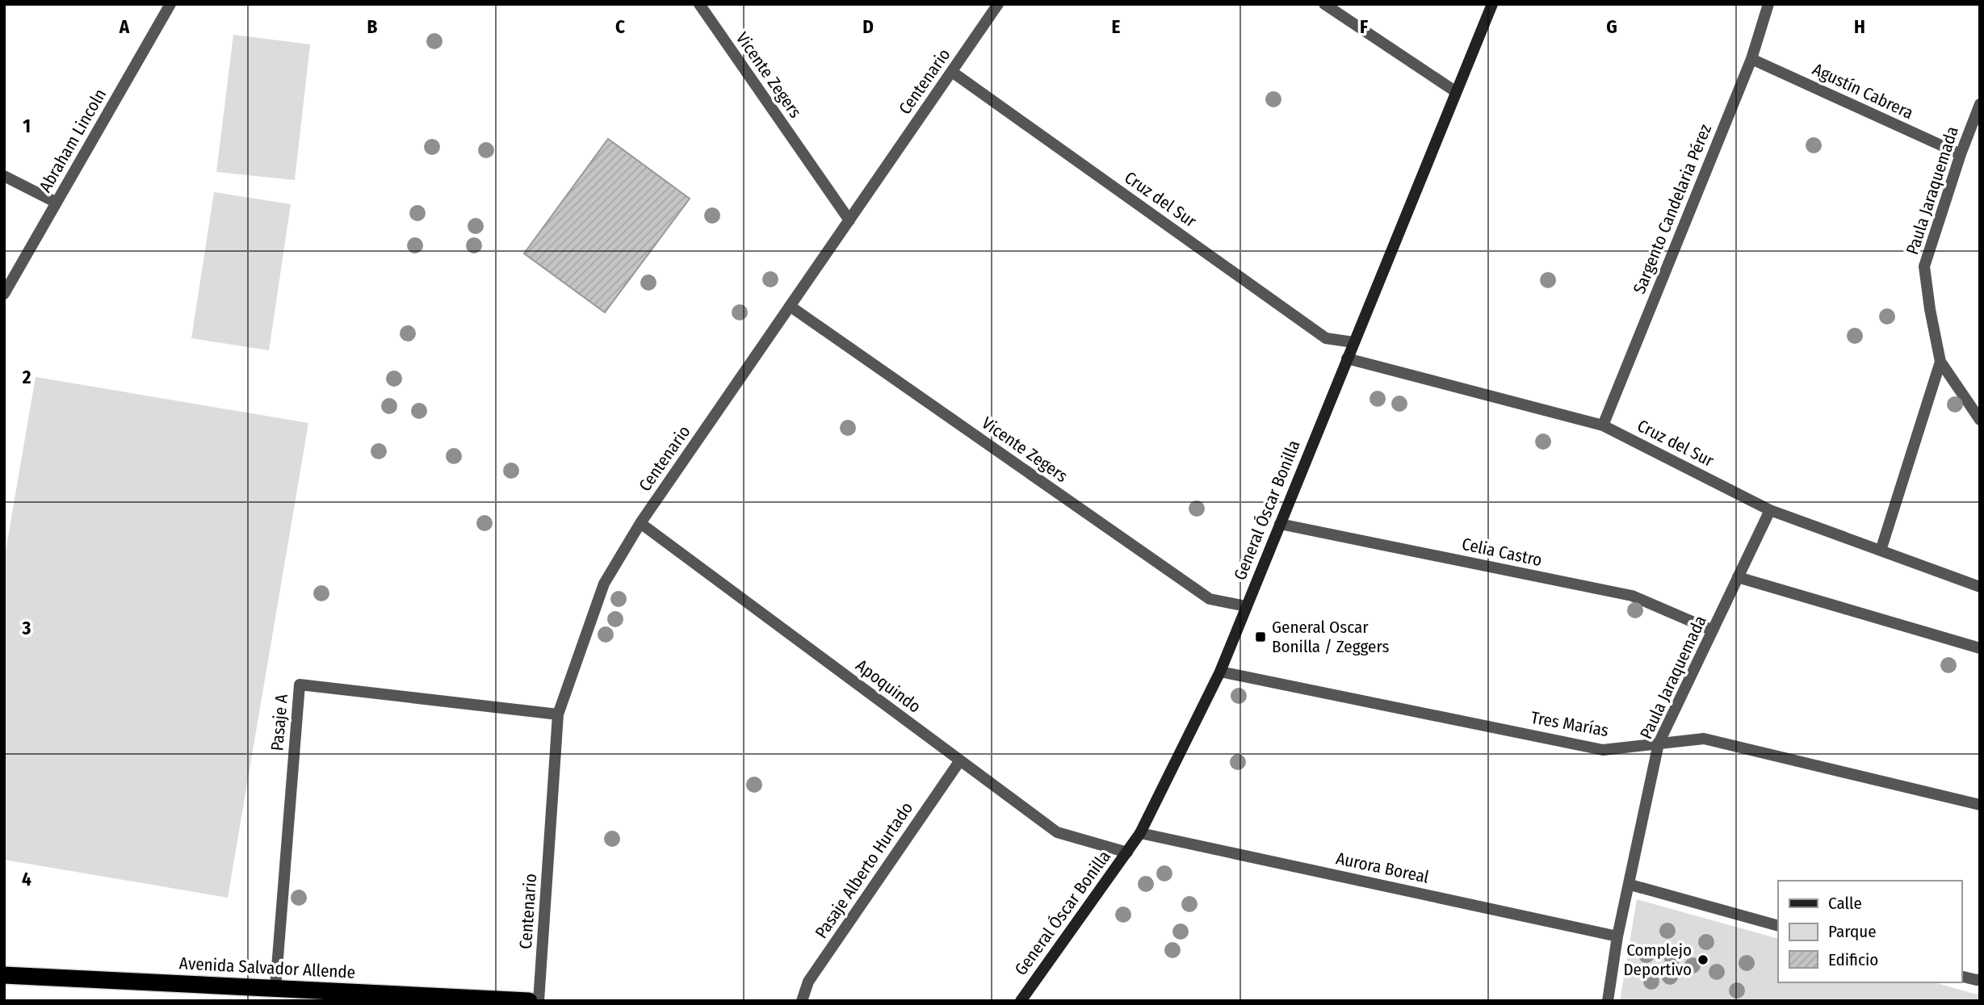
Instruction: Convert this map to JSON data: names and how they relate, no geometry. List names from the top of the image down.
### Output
{
  "streets": {
    "highway": ["Avenida Salvador Allende"],
    "main road": ["General Óscar Bonilla"],
    "street": [
      "Vicente Zegers",
      "Centenario",
      "Agustín Cabrera",
      "Abraham Lincoln",
      "Paula Jaraquemada",
      "Cruz del Sur",
      "Sargento Candelaria Pérez",
      "Celia Castro",
      "Apoquindo",
      "Pasaje A",
      "Tres Marías",
      "Aurora Boreal",
      "Pasaje Alberto Hurtado"
    ]
  },
  "crossings": [
    ["Vicente Zegers", "Centenario"],
    ["Vicente Zegers", "General Óscar Bonilla"],
    ["Centenario", "Cruz del Sur"],
    ["Centenario", "Apoquindo"],
    ["Centenario", "Pasaje A"],
    ["Agustín Cabrera", "Paula Jaraquemada"],
    ["Agustín Cabrera", "Sargento Candelaria Pérez"],
    ["Paula Jaraquemada", "Cruz del Sur"],
    ["Paula Jaraquemada", "Celia Castro"],
    ["Paula Jaraquemada", "Tres Marías"],
    ["Paula Jaraquemada", "Aurora Boreal"],
    ["Cruz del Sur", "Sargento Candelaria Pérez"],
    ["Cruz del Sur", "General Óscar Bonilla"],
    ["General Óscar Bonilla", "Celia Castro"],
    ["General Óscar Bonilla", "Apoquindo"],
    ["General Óscar Bonilla", "Tres Marías"],
    ["General Óscar Bonilla", "Aurora Boreal"],
    ["Apoquindo", "Pasaje Alberto Hurtado"],
    ["Pasaje A", "Avenida Salvador Allende"]
  ],
  "places": {
    "transit": ["General Oscar Bonilla / Zeggers"],
    "other": ["Complejo Deportivo"]
  },
  "legend": ["Calle", "Parque", "Edificio"],
  "grid": {
    "columns": [
      "A",
      "B",
      "C",
      "D",
      "E",
      "F",
      "G",
      "H"
    ],
    "rows": [
      "1",
      "2",
      "3",
      "4"
    ]
  }
}
